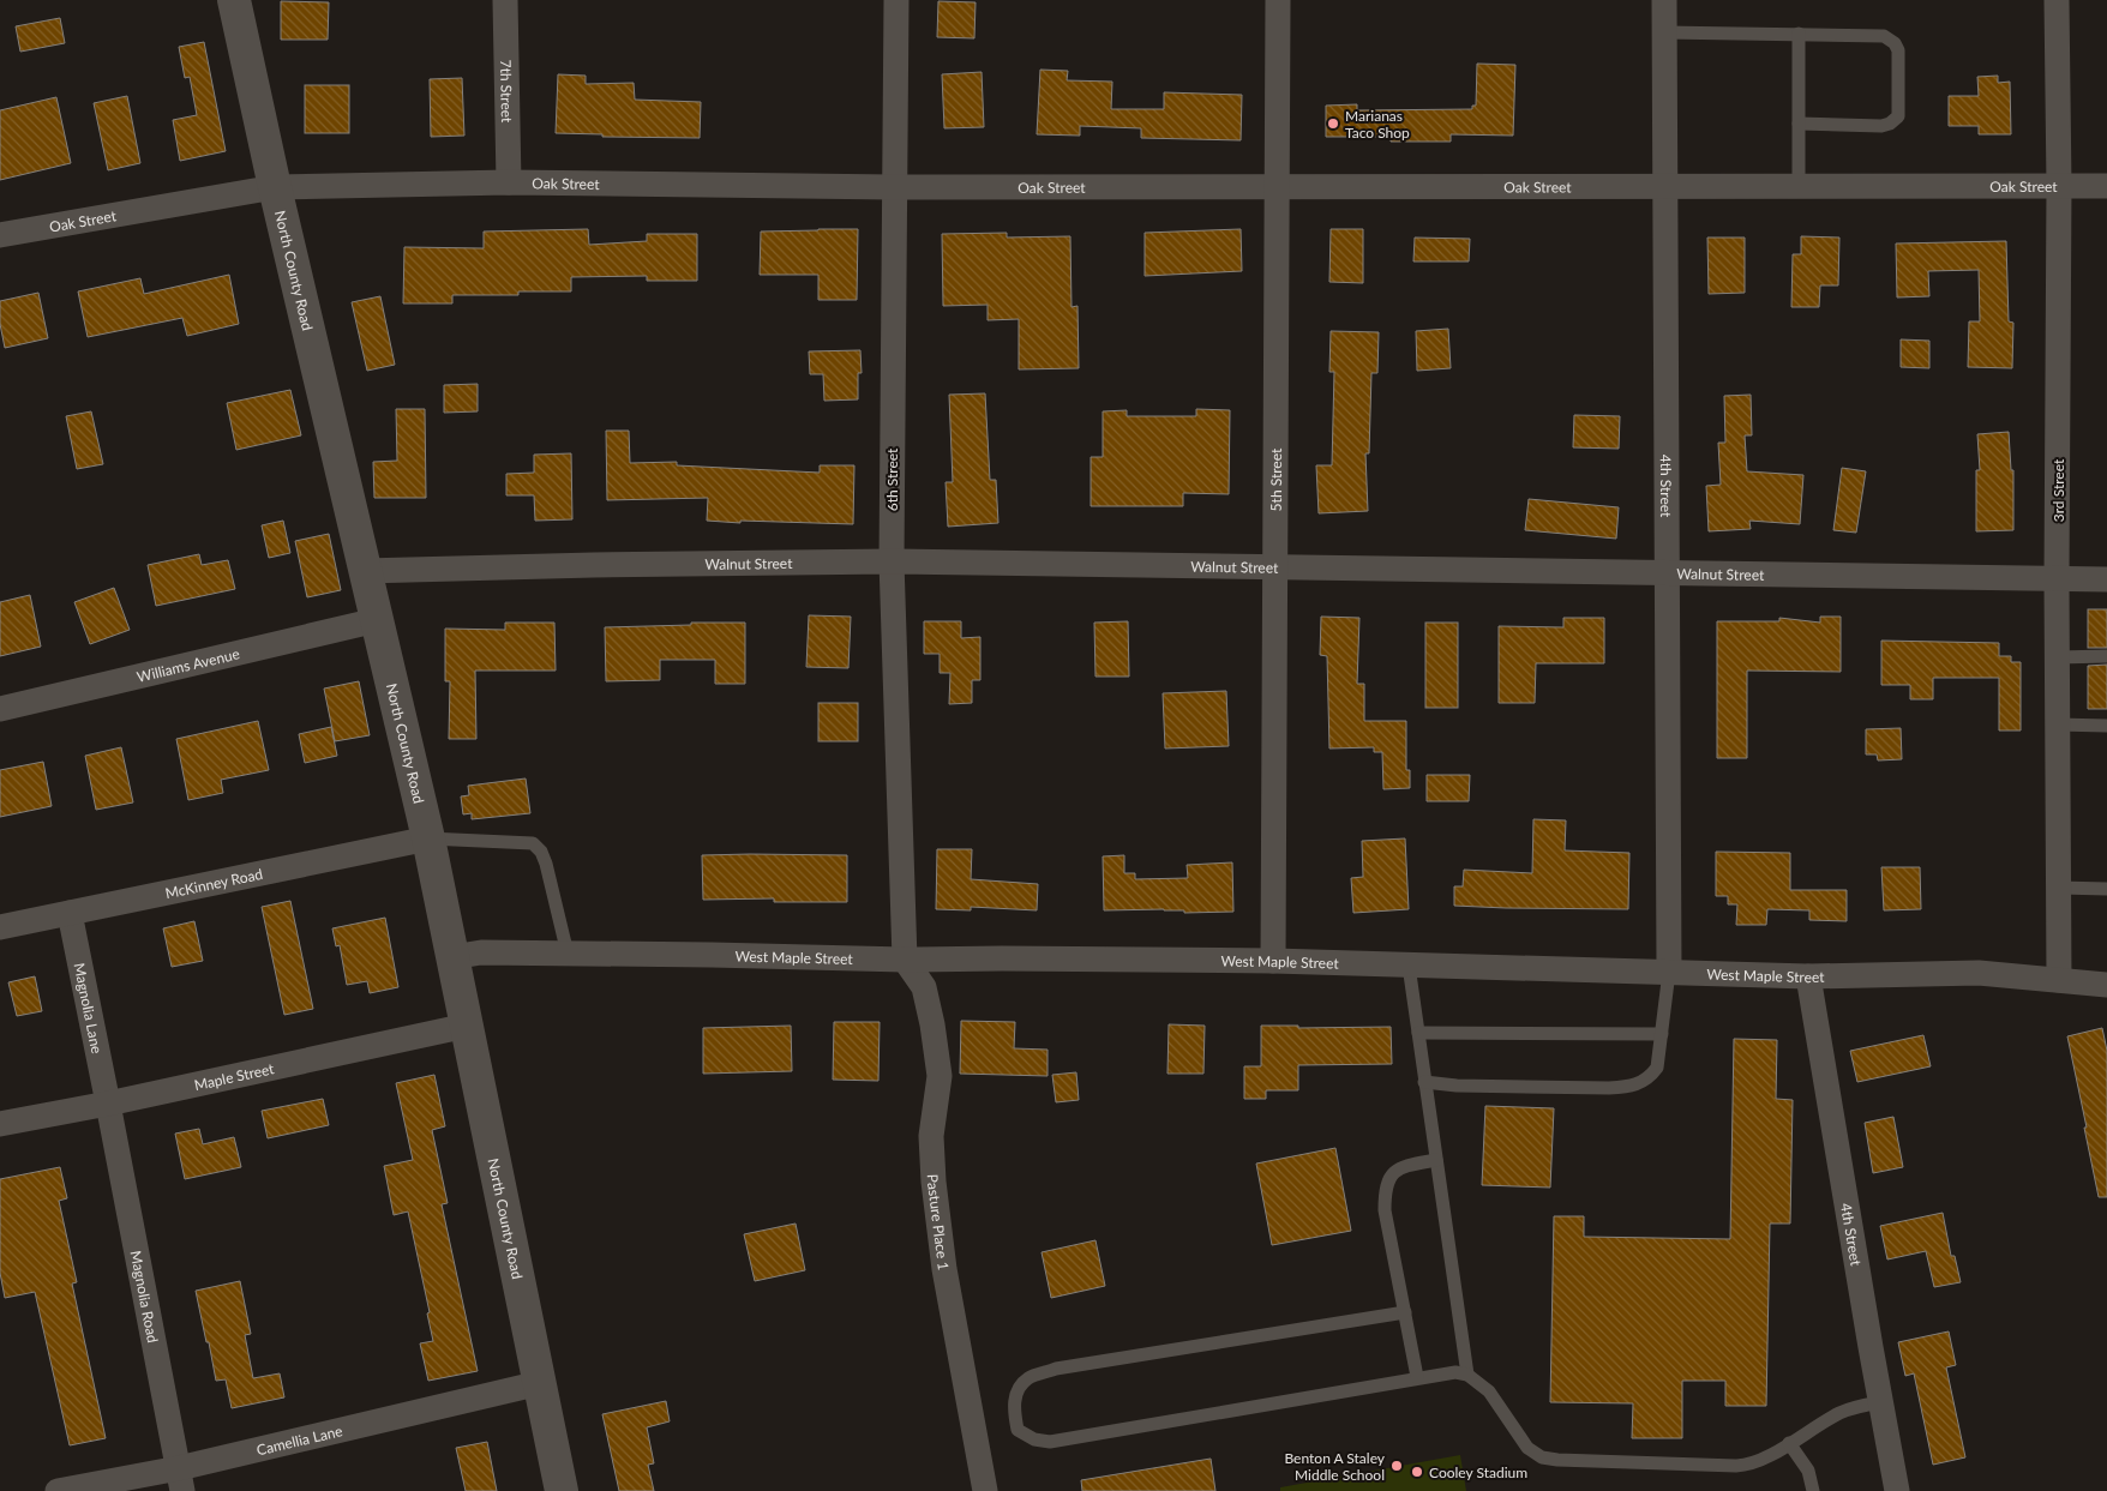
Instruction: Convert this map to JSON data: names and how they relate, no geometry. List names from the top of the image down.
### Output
{
  "streets": {
    "street": [
      "7th Street",
      "Oak Street",
      "North County Road",
      "6th Street",
      "5th Street",
      "4th Street",
      "3rd Street",
      "Walnut Street",
      "Williams Avenue",
      "McKinney Road",
      "West Maple Street",
      "Magnolia Lane",
      "Maple Street",
      "Pasture Place 1",
      "Magnolia Road",
      "Camellia Lane"
    ]
  },
  "crossings": [
    ["7th Street", "Oak Street"],
    ["Oak Street", "North County Road"],
    ["Oak Street", "6th Street"],
    ["Oak Street", "5th Street"],
    ["Oak Street", "4th Street"],
    ["Oak Street", "3rd Street"],
    ["North County Road", "Walnut Street"],
    ["North County Road", "Williams Avenue"],
    ["North County Road", "McKinney Road"],
    ["North County Road", "West Maple Street"],
    ["North County Road", "Maple Street"],
    ["North County Road", "Camellia Lane"],
    ["6th Street", "Walnut Street"],
    ["6th Street", "West Maple Street"],
    ["6th Street", "Pasture Place 1"],
    ["5th Street", "Walnut Street"],
    ["5th Street", "West Maple Street"],
    ["4th Street", "Walnut Street"],
    ["4th Street", "West Maple Street"],
    ["3rd Street", "Walnut Street"],
    ["3rd Street", "West Maple Street"],
    ["McKinney Road", "Magnolia Lane"],
    ["West Maple Street", "Pasture Place 1"],
    ["Magnolia Lane", "Maple Street"],
    ["Magnolia Lane", "Magnolia Road"],
    ["Maple Street", "Magnolia Road"],
    ["Magnolia Road", "Camellia Lane"]
  ],
  "places": ["Marianas Taco Shop", "Benton A Staley Middle School", "Cooley Stadium"]
}
